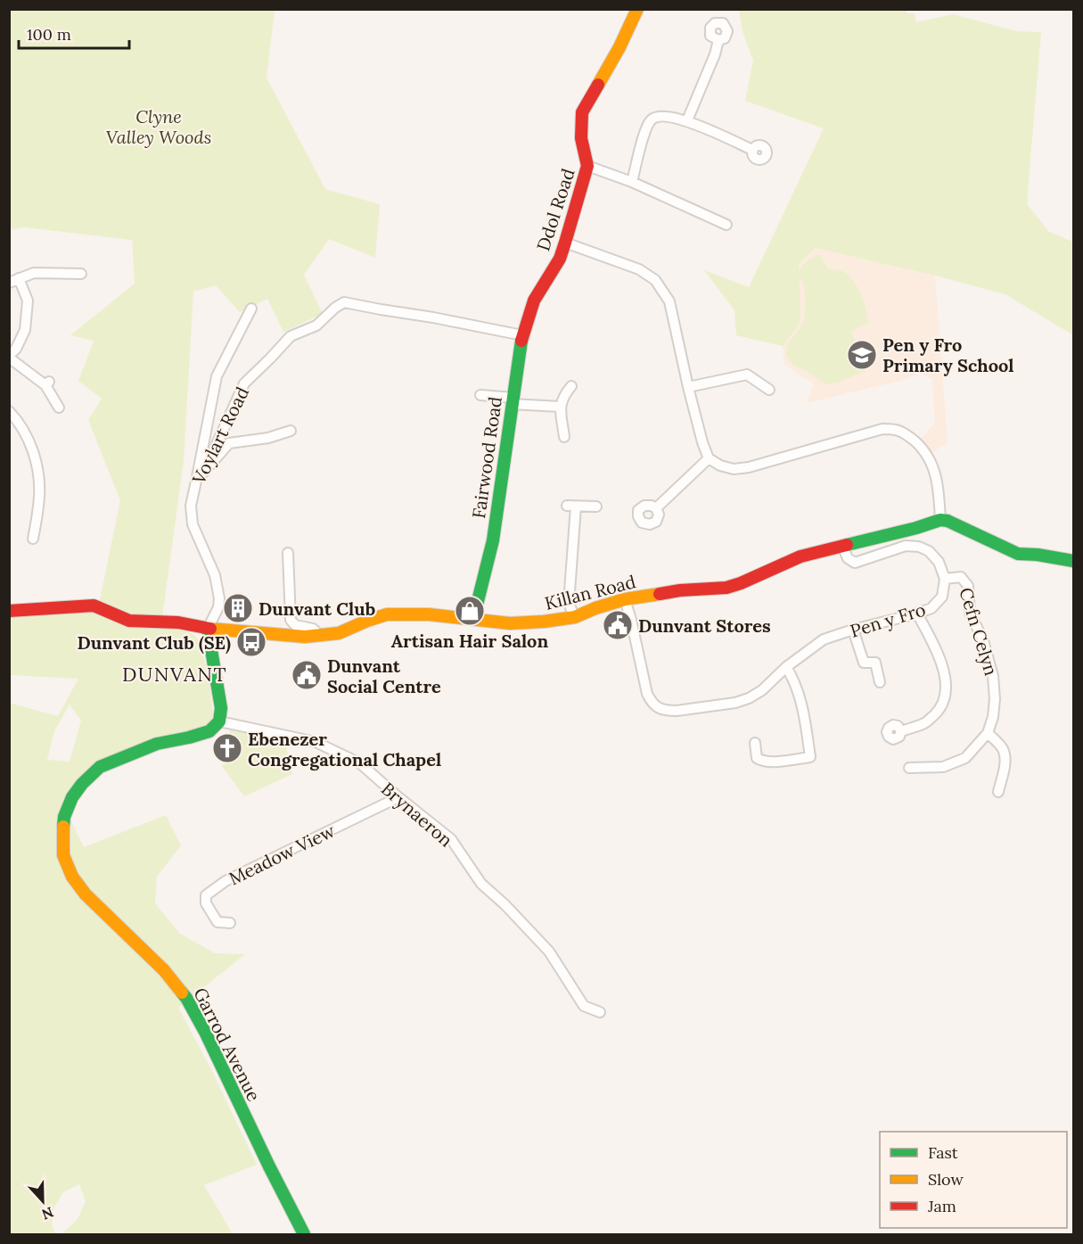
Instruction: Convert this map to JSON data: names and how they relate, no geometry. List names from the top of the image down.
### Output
{
  "streets": {
    "street": [
      "Ddol Road",
      "Voylart Road",
      "Fairwood Road",
      "Killan Road",
      "Pen y Fro",
      "Cefn Celyn",
      "Brynaeron",
      "Meadow View",
      "Garrod Avenue"
    ]
  },
  "crossings": [
    ["Ddol Road", "Fairwood Road"],
    ["Voylart Road", "Fairwood Road"],
    ["Voylart Road", "Killan Road"],
    ["Fairwood Road", "Killan Road"],
    ["Killan Road", "Pen y Fro"],
    ["Pen y Fro", "Cefn Celyn"],
    ["Brynaeron", "Meadow View"],
    ["Brynaeron", "Garrod Avenue"]
  ],
  "districts": ["DUNVANT"],
  "parks": ["Clyne Valley Woods"],
  "places": {
    "school or university": ["Pen y Fro Primary School"],
    "building": ["Dunvant Club"],
    "shop": ["Artisan Hair Salon"],
    "public building": ["Dunvant Stores", "Dunvant Social Centre"],
    "bus stop": ["Dunvant Club (SE)"],
    "church": ["Ebenezer Congregational Chapel"]
  },
  "legend": ["Fast", "Slow", "Jam"],
  "scale_bar": "100 m",
  "north": "bottom"
}
